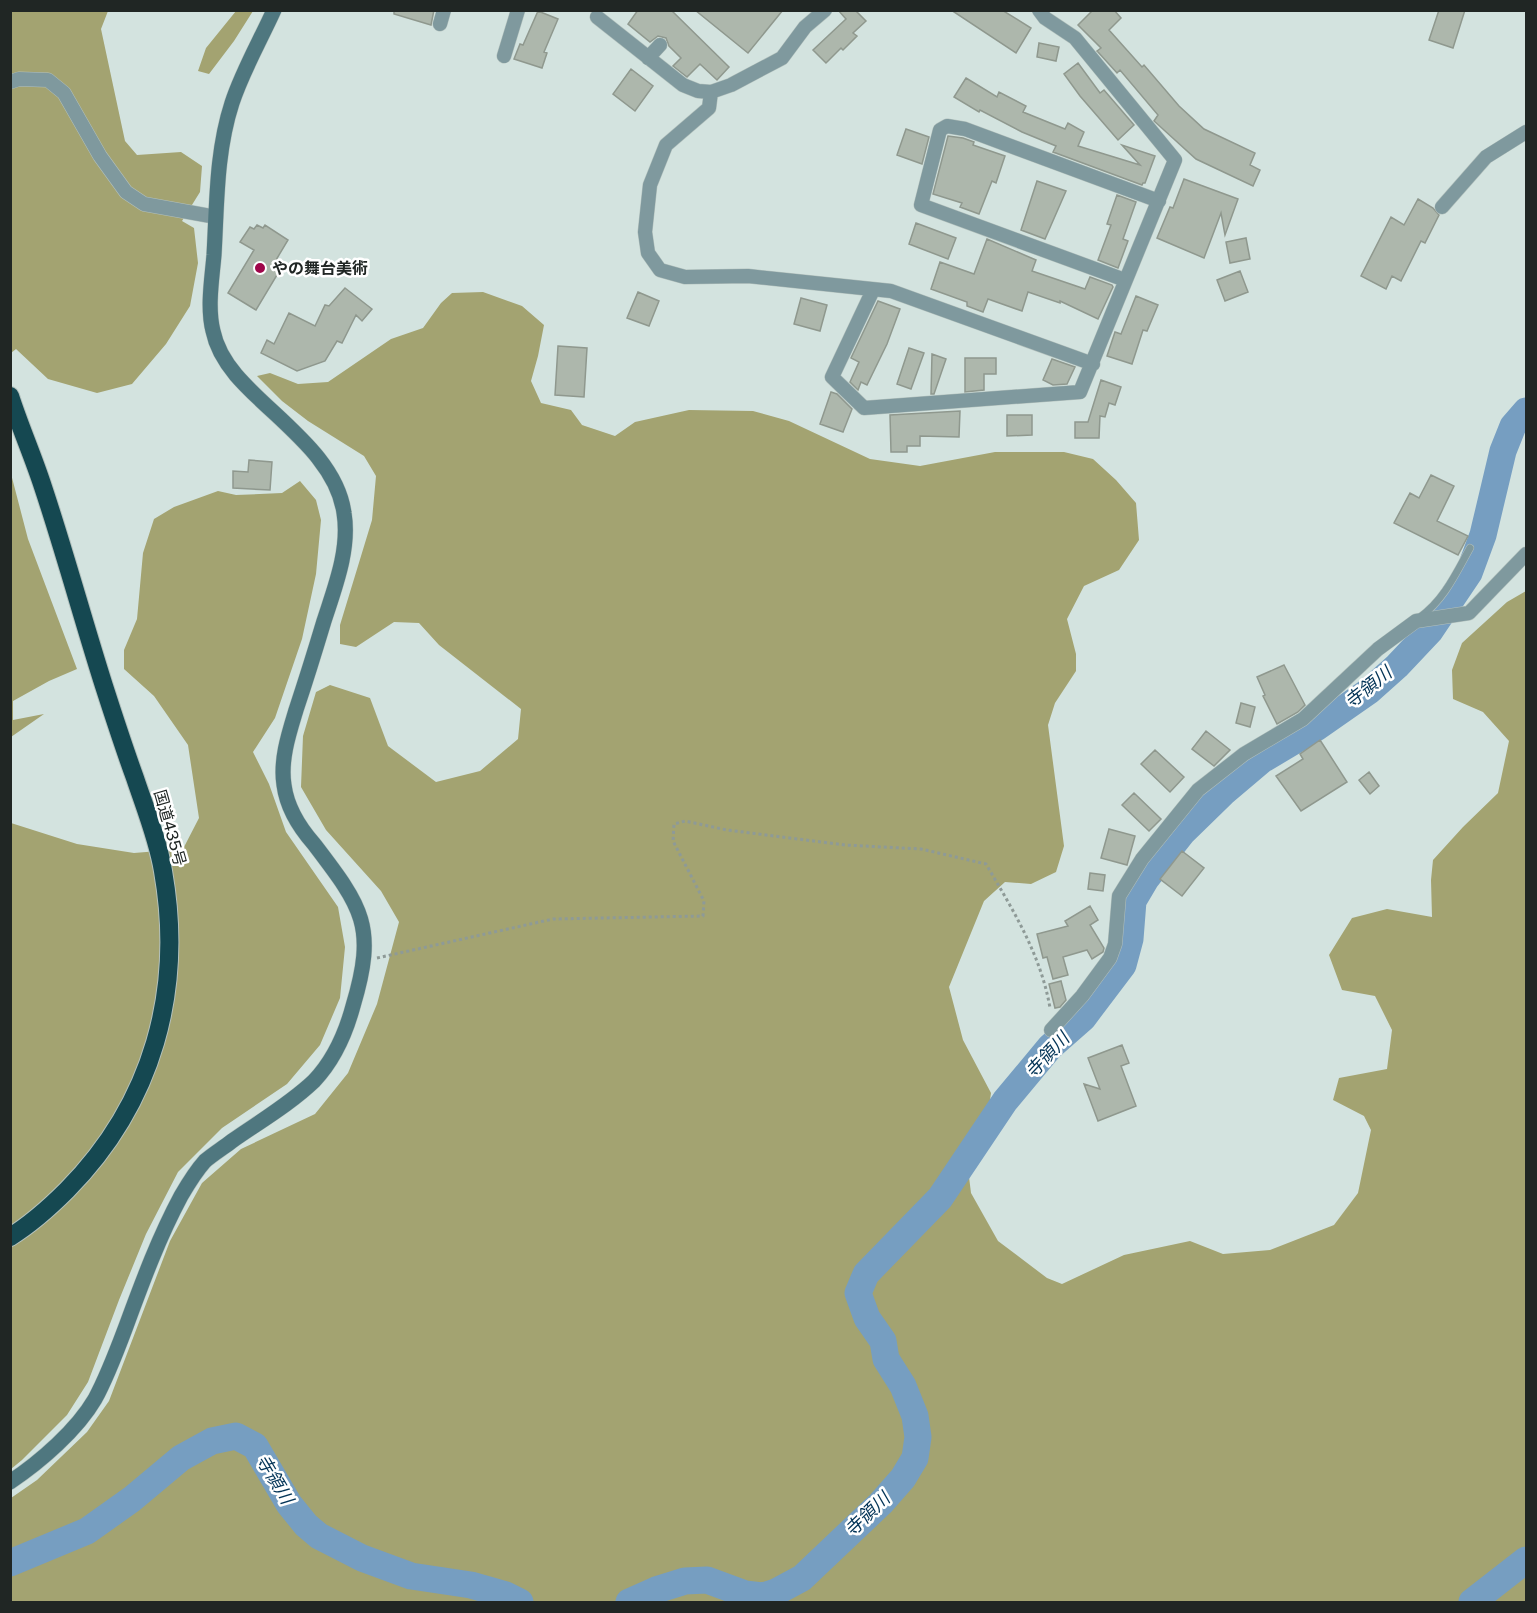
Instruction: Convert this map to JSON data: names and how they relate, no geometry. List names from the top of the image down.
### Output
{
  "streets": {
    "highway": ["国道435号"]
  },
  "water": ["寺領川"],
  "places": ["やの舞台美術"]
}
